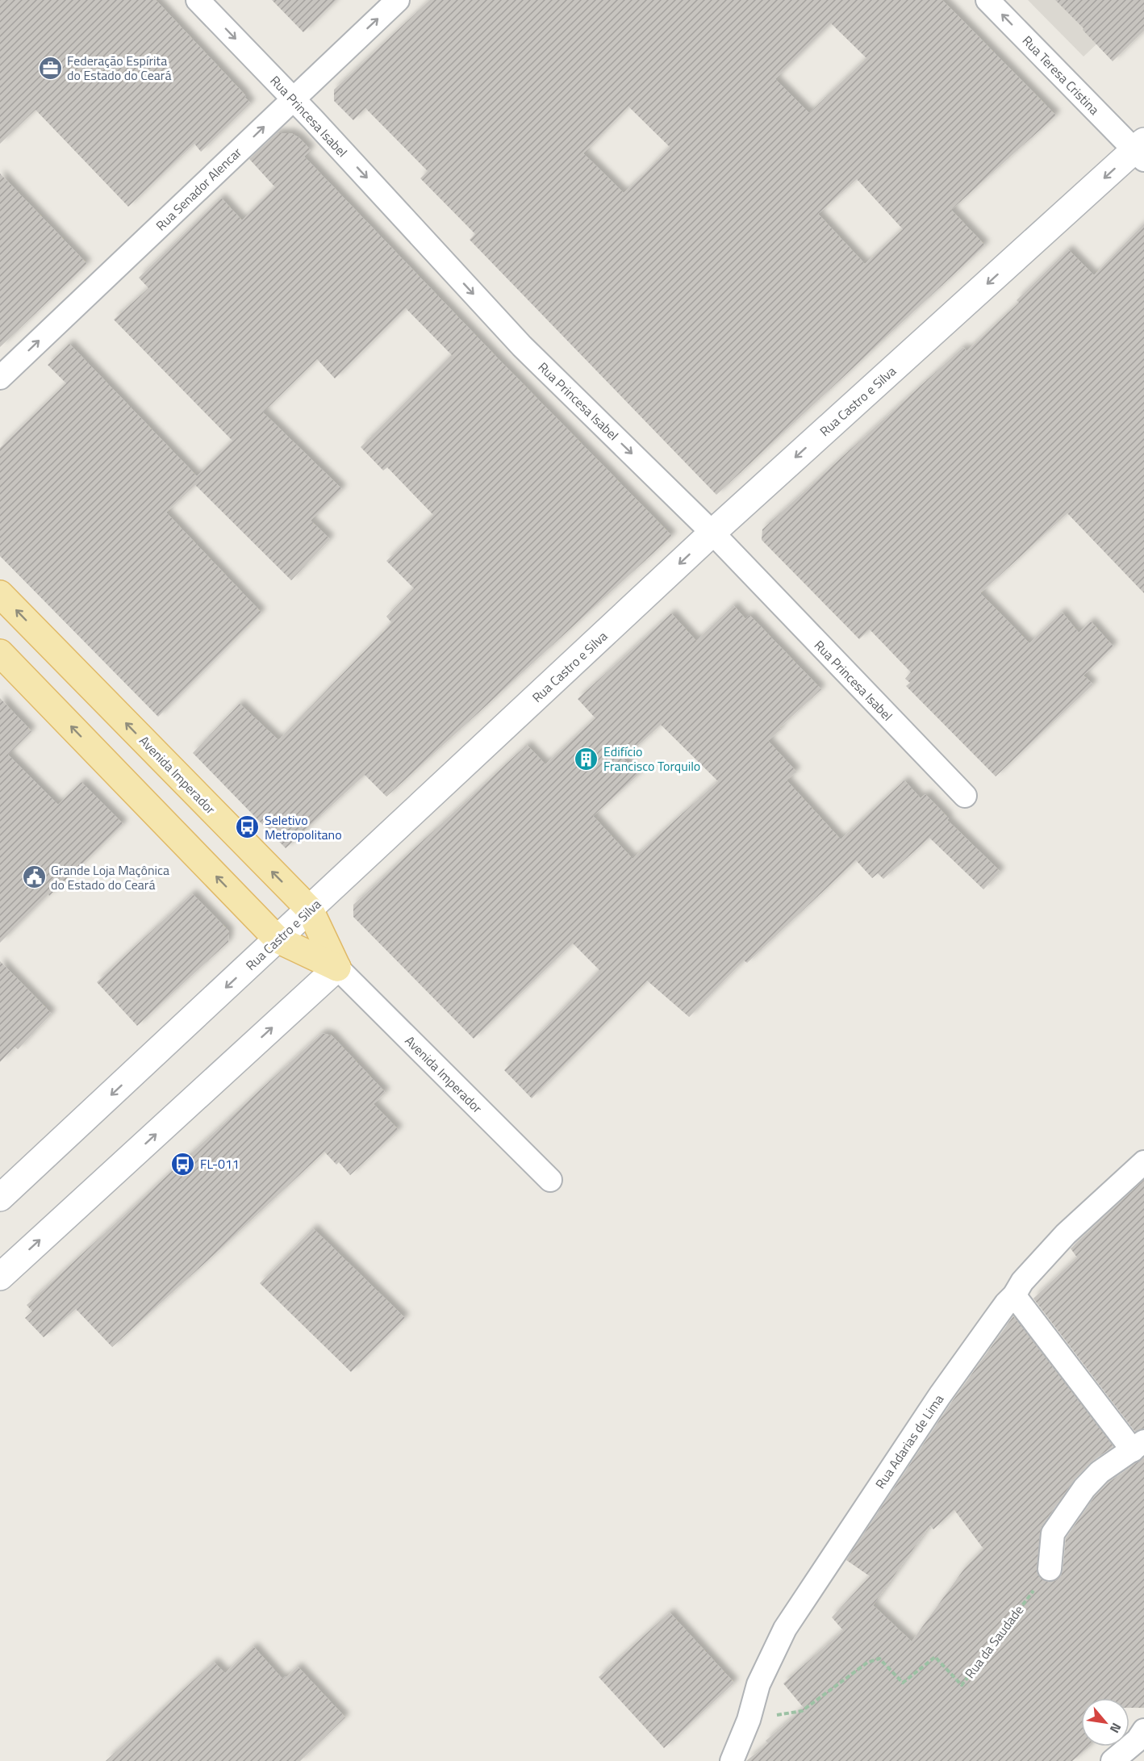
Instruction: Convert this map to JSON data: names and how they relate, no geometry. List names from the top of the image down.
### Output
{
  "streets": {
    "main road": ["Avenida Imperador"],
    "street": [
      "Rua Teresa Cristina",
      "Rua Princesa Isabel",
      "Rua Senador Alencar",
      "Rua Castro e Silva",
      "Rua Adarias de Lima"
    ],
    "path": ["Rua da Saudade"]
  },
  "crossings": [
    ["Rua Teresa Cristina", "Rua Castro e Silva"],
    ["Rua Princesa Isabel", "Rua Senador Alencar"],
    ["Rua Princesa Isabel", "Rua Castro e Silva"],
    ["Rua Castro e Silva", "Avenida Imperador"],
    ["Rua Adarias de Lima", "Rua da Saudade"]
  ],
  "one_way": [
    "Rua Teresa Cristina",
    "Rua Princesa Isabel",
    "Rua Senador Alencar",
    "Rua Castro e Silva",
    "Avenida Imperador"
  ],
  "places": {
    "office": ["Federação Espírita do Estado do Ceará"],
    "building": ["Edifício Francisco Torquilo"],
    "bus stop": ["Seletivo Metropolitano", "FL-011"],
    "public building": ["Grande Loja Maçônica do Estado do Ceará"]
  },
  "north": "bottom right"
}
